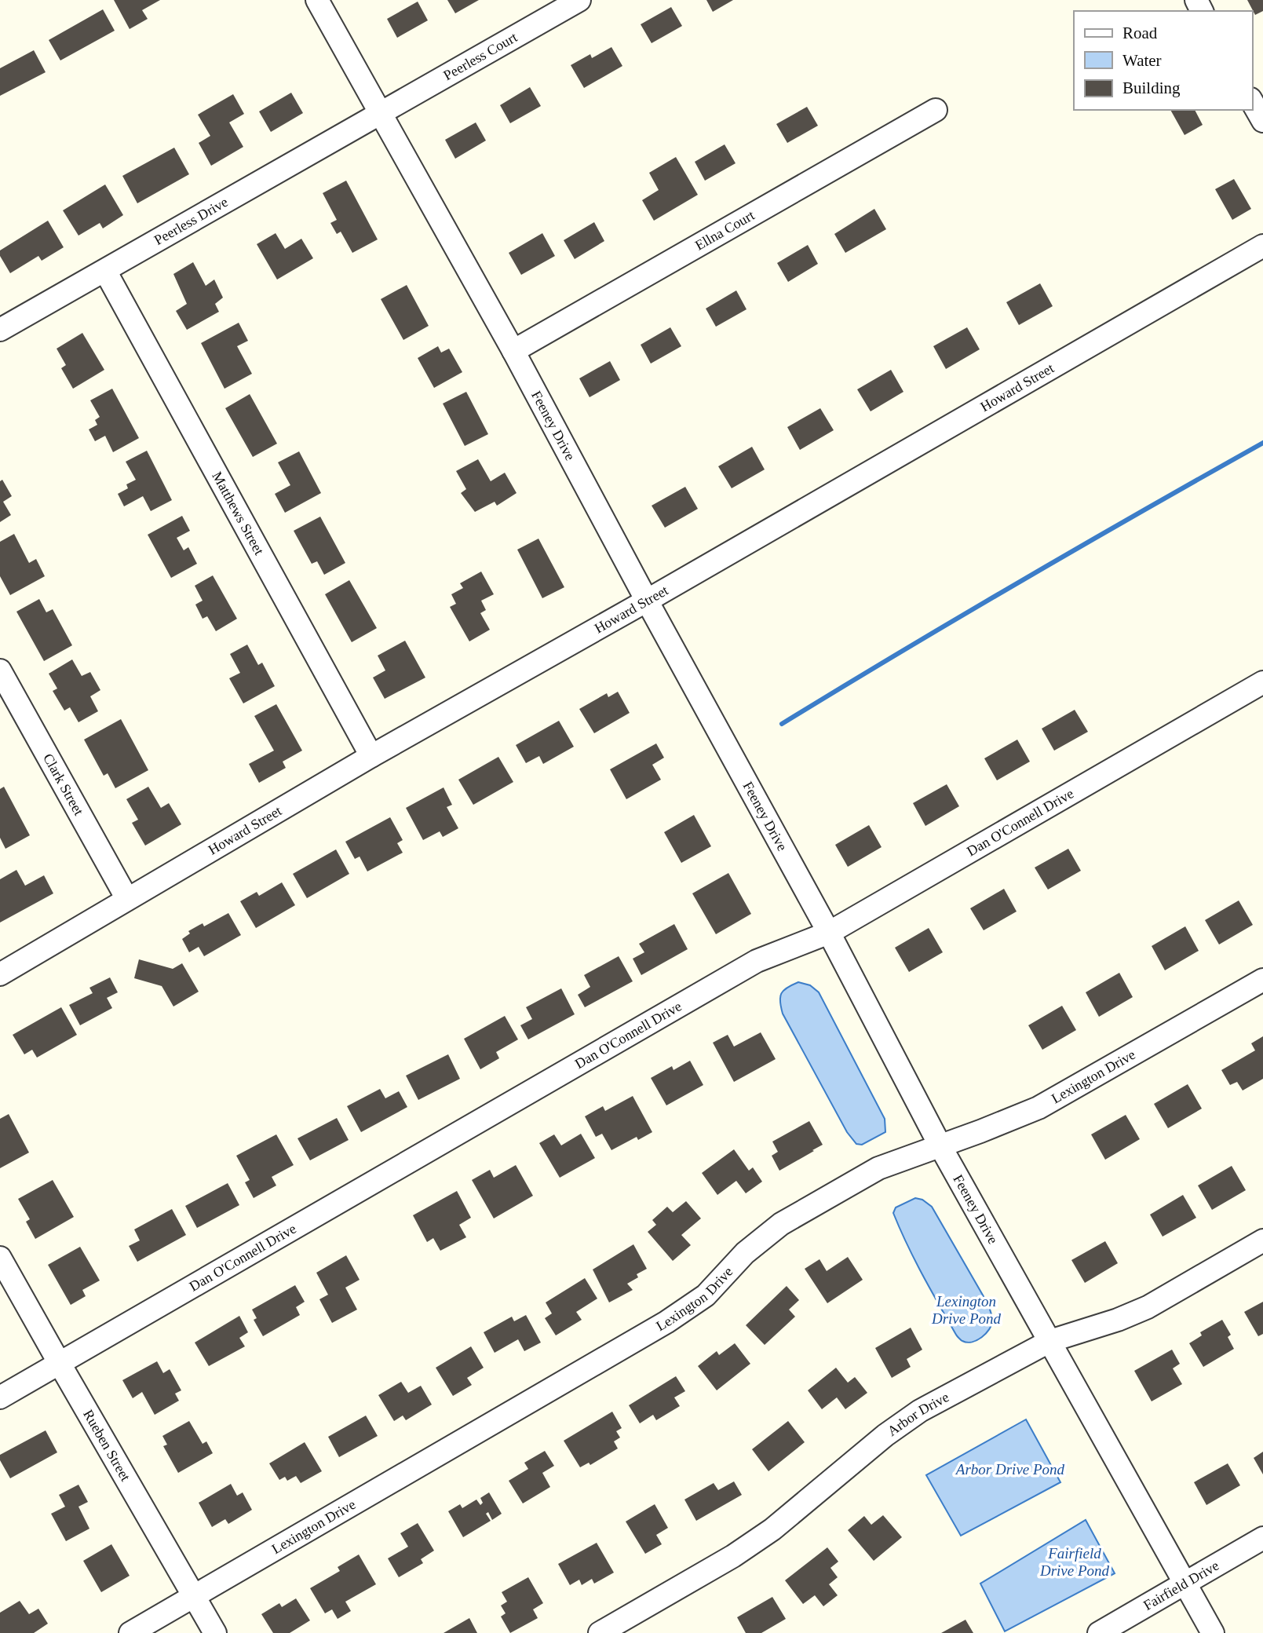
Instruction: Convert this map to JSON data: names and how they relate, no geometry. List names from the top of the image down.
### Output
{
  "streets": {
    "street": [
      "Peerless Court",
      "Peerless Drive",
      "Ellna Court",
      "Howard Street",
      "Feeney Drive",
      "Matthews Street",
      "Clark Street",
      "Dan O'Connell Drive",
      "Lexington Drive",
      "Arbor Drive",
      "Rueben Street",
      "Fairfield Drive"
    ]
  },
  "crossings": [
    ["Peerless Court", "Peerless Drive"],
    ["Peerless Court", "Feeney Drive"],
    ["Peerless Drive", "Feeney Drive"],
    ["Peerless Drive", "Matthews Street"],
    ["Ellna Court", "Feeney Drive"],
    ["Howard Street", "Feeney Drive"],
    ["Howard Street", "Matthews Street"],
    ["Howard Street", "Clark Street"],
    ["Feeney Drive", "Dan O'Connell Drive"],
    ["Feeney Drive", "Lexington Drive"],
    ["Feeney Drive", "Arbor Drive"],
    ["Feeney Drive", "Fairfield Drive"],
    ["Dan O'Connell Drive", "Rueben Street"],
    ["Lexington Drive", "Rueben Street"]
  ],
  "water": ["Lexington Drive Pond", "Arbor Drive Pond", "Fairfield Drive Pond"],
  "legend": ["Road", "Water", "Building"]
}
